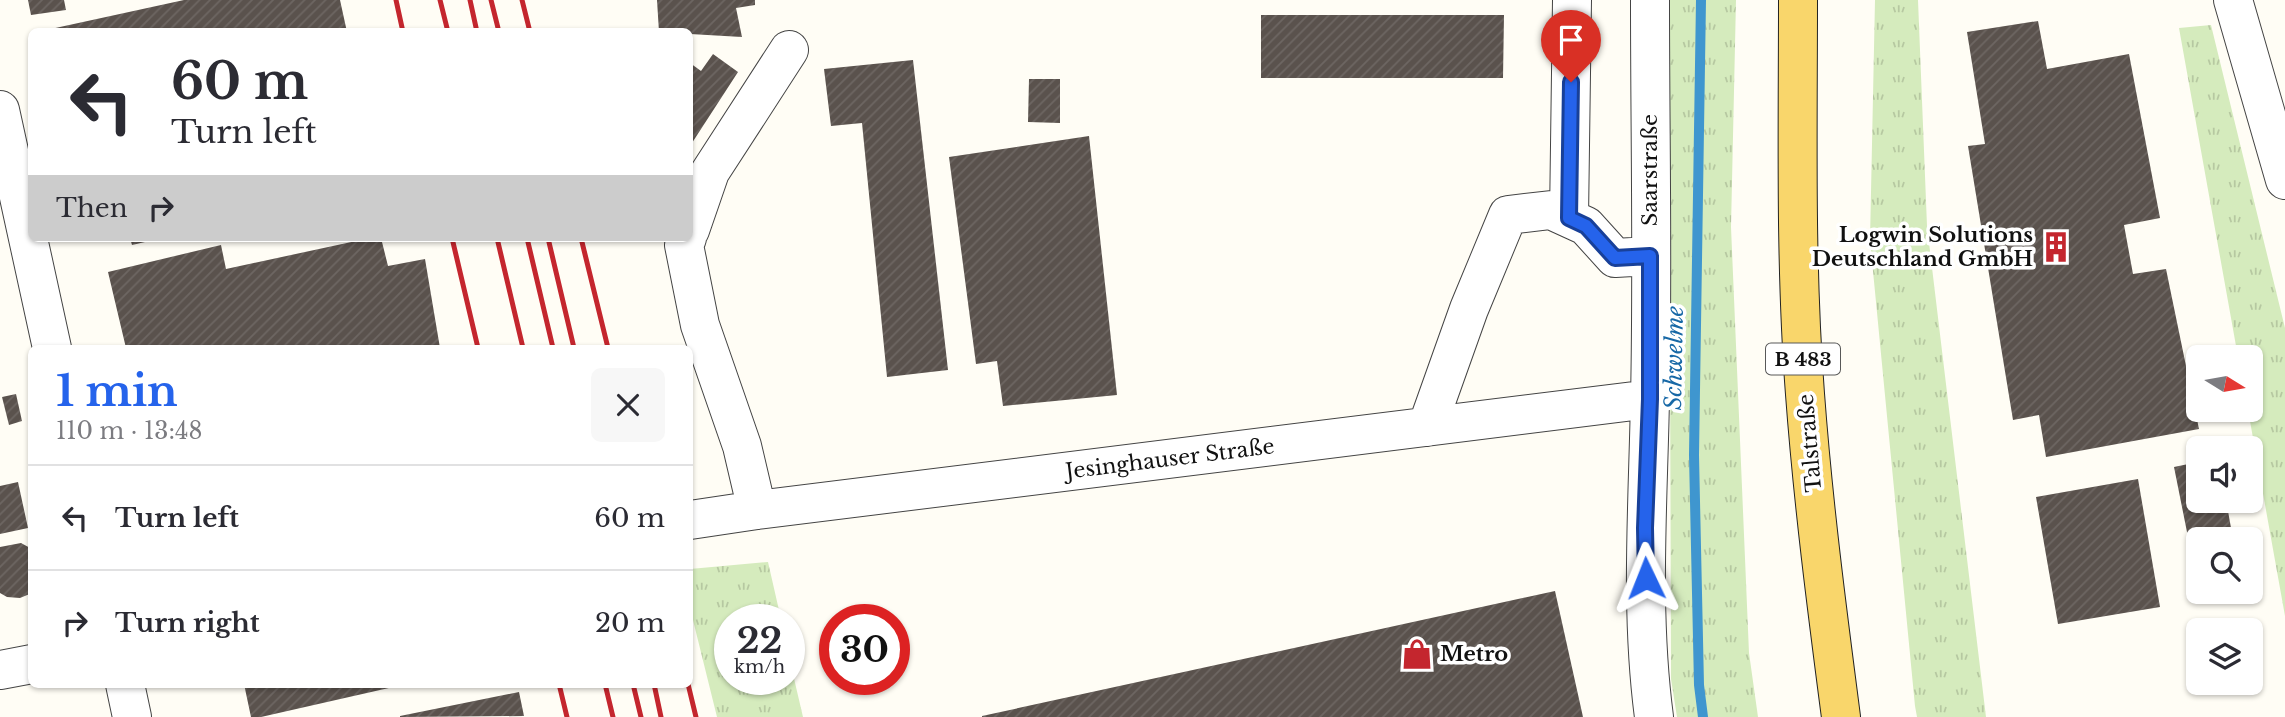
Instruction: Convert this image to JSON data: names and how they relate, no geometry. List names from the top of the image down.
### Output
{
  "streets": {
    "main road": ["B 483", "Talstraße"],
    "street": ["Saarstraße", "Jesinghauser Straße"]
  },
  "crossings": [
    ["Saarstraße", "Jesinghauser Straße"]
  ],
  "water": ["Schwelme"],
  "places": {
    "building": ["Logwin Solutions Deutschland GmbH"],
    "shop": ["Metro"]
  },
  "north": "right",
  "page": {
    "turn": ["60 m", "Turn left"],
    "then": "Then",
    "heading": ["1 min", "110 m · 13:48"],
    "list": [
      {
        "name": "Turn left",
        "value": "60 m"
      },
      {
        "name": "Turn right",
        "value": "20 m"
      }
    ],
    "speed": "22 km/h",
    "limit": "30"
  }
}
